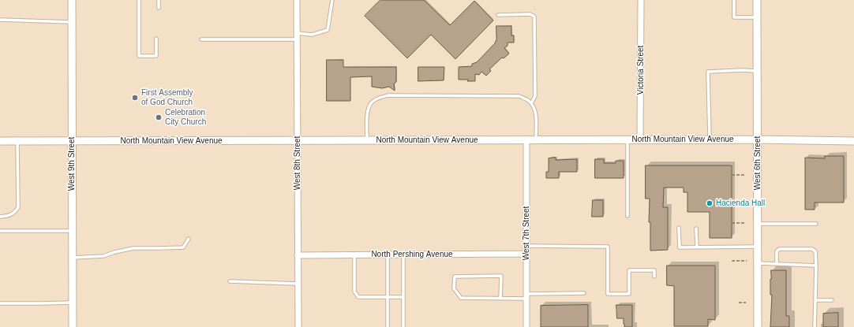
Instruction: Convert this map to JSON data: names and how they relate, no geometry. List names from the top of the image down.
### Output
{
  "streets": {
    "street": [
      "Victoria Street",
      "North Mountain View Avenue",
      "West 8th Street",
      "West 6th Street",
      "West 9th Street",
      "West 7th Street",
      "North Pershing Avenue"
    ]
  },
  "crossings": [
    ["Victoria Street", "North Mountain View Avenue"],
    ["North Mountain View Avenue", "West 8th Street"],
    ["North Mountain View Avenue", "West 6th Street"],
    ["North Mountain View Avenue", "West 9th Street"],
    ["North Mountain View Avenue", "West 7th Street"],
    ["West 8th Street", "North Pershing Avenue"],
    ["West 7th Street", "North Pershing Avenue"]
  ],
  "places": ["First Assembly of God Church", "Celebration City Church", "Hacienda Hall"]
}
